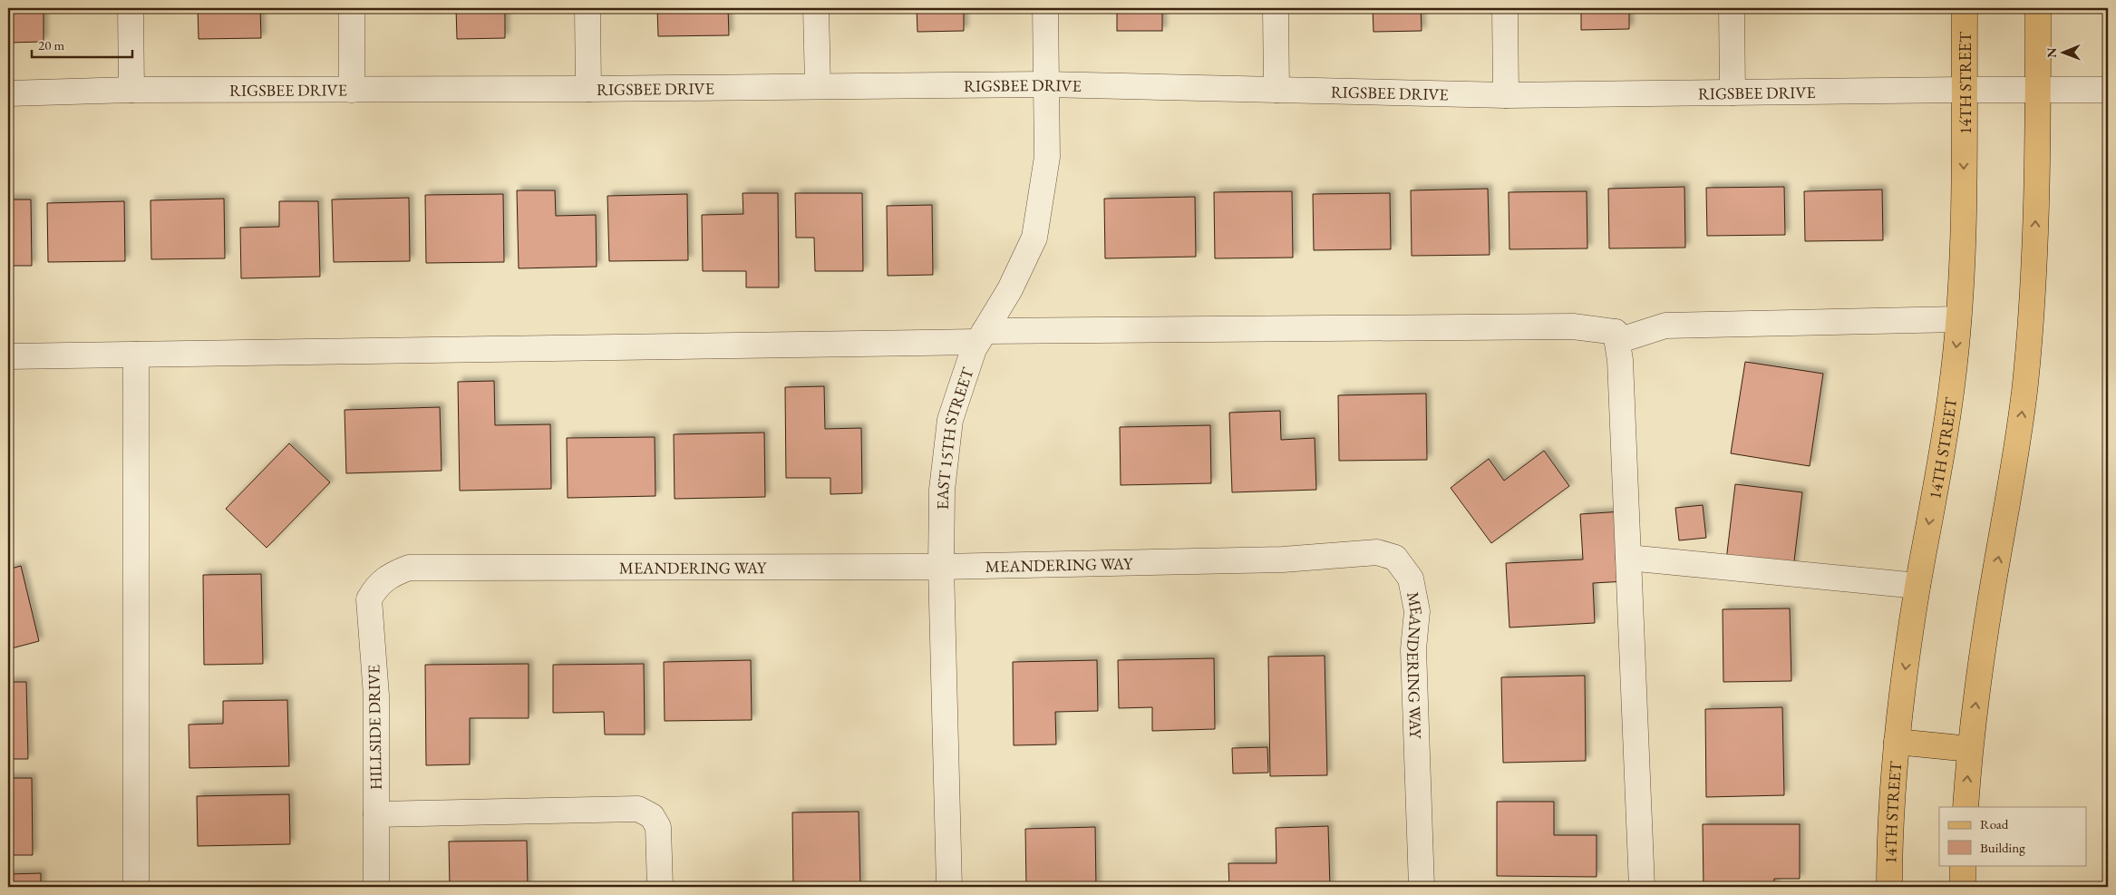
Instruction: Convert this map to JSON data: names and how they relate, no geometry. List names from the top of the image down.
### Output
{
  "streets": {
    "main road": ["14TH STREET"],
    "street": [
      "RIGSBEE DRIVE",
      "EAST 15TH STREET",
      "MEANDERING WAY",
      "HILLSIDE DRIVE"
    ]
  },
  "crossings": [
    ["14TH STREET", "RIGSBEE DRIVE"],
    ["RIGSBEE DRIVE", "EAST 15TH STREET"],
    ["EAST 15TH STREET", "MEANDERING WAY"],
    ["MEANDERING WAY", "HILLSIDE DRIVE"]
  ],
  "legend": ["Road", "Building"],
  "scale_bar": "20 m",
  "north": "left"
}
